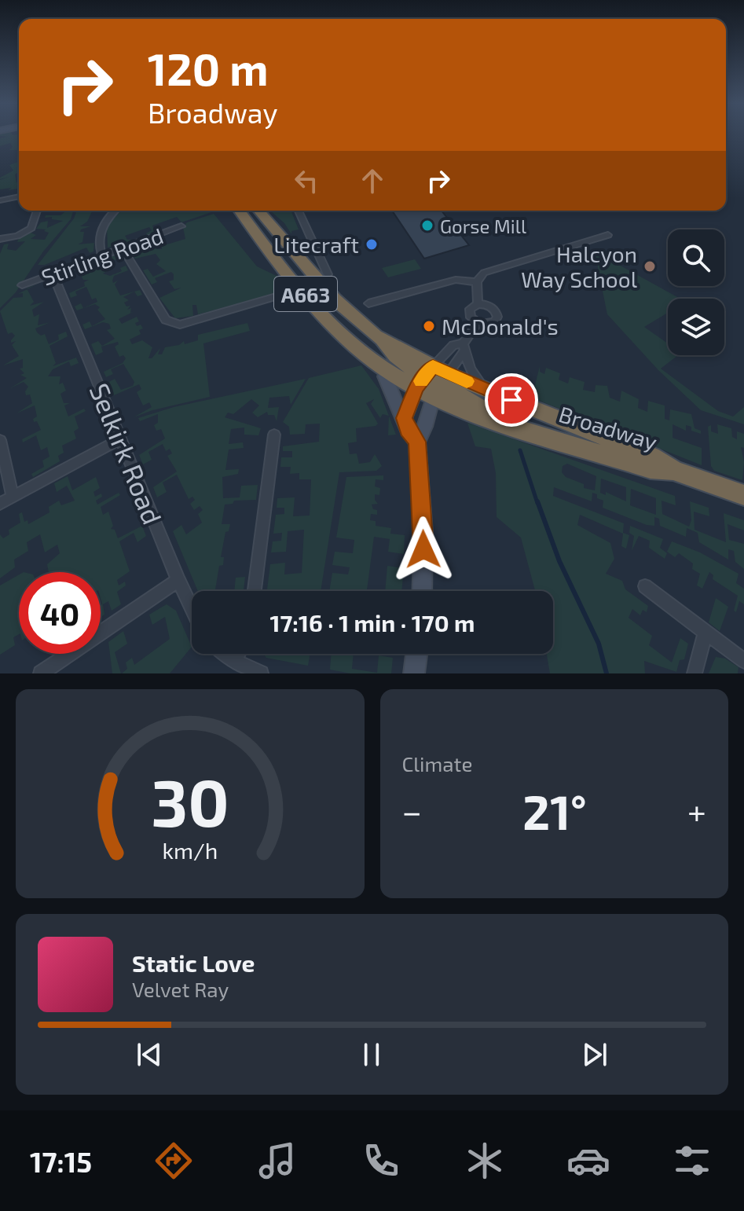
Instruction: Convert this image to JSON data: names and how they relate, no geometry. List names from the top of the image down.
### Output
{
  "streets": {
    "highway": ["A663", "Broadway"],
    "street": ["Stirling Road", "Selkirk Road"]
  },
  "crossings": [
    ["Stirling Road", "Selkirk Road"],
    ["A663", "Broadway"]
  ],
  "places": [
    "Gorse Mill",
    "Litecraft",
    "Halcyon Way School",
    "McDonald's"
  ],
  "page": {
    "turn": ["120 m", "Broadway"],
    "limit": "40",
    "trip": "17:16 · 1 min · 170 m",
    "tile": "Climate",
    "heat": ["−", "21°", "+"],
    "song": ["Static Love", "Velvet Ray"],
    "tabs": "17:15",
    "gauge": ["30", "km/h"]
  }
}
